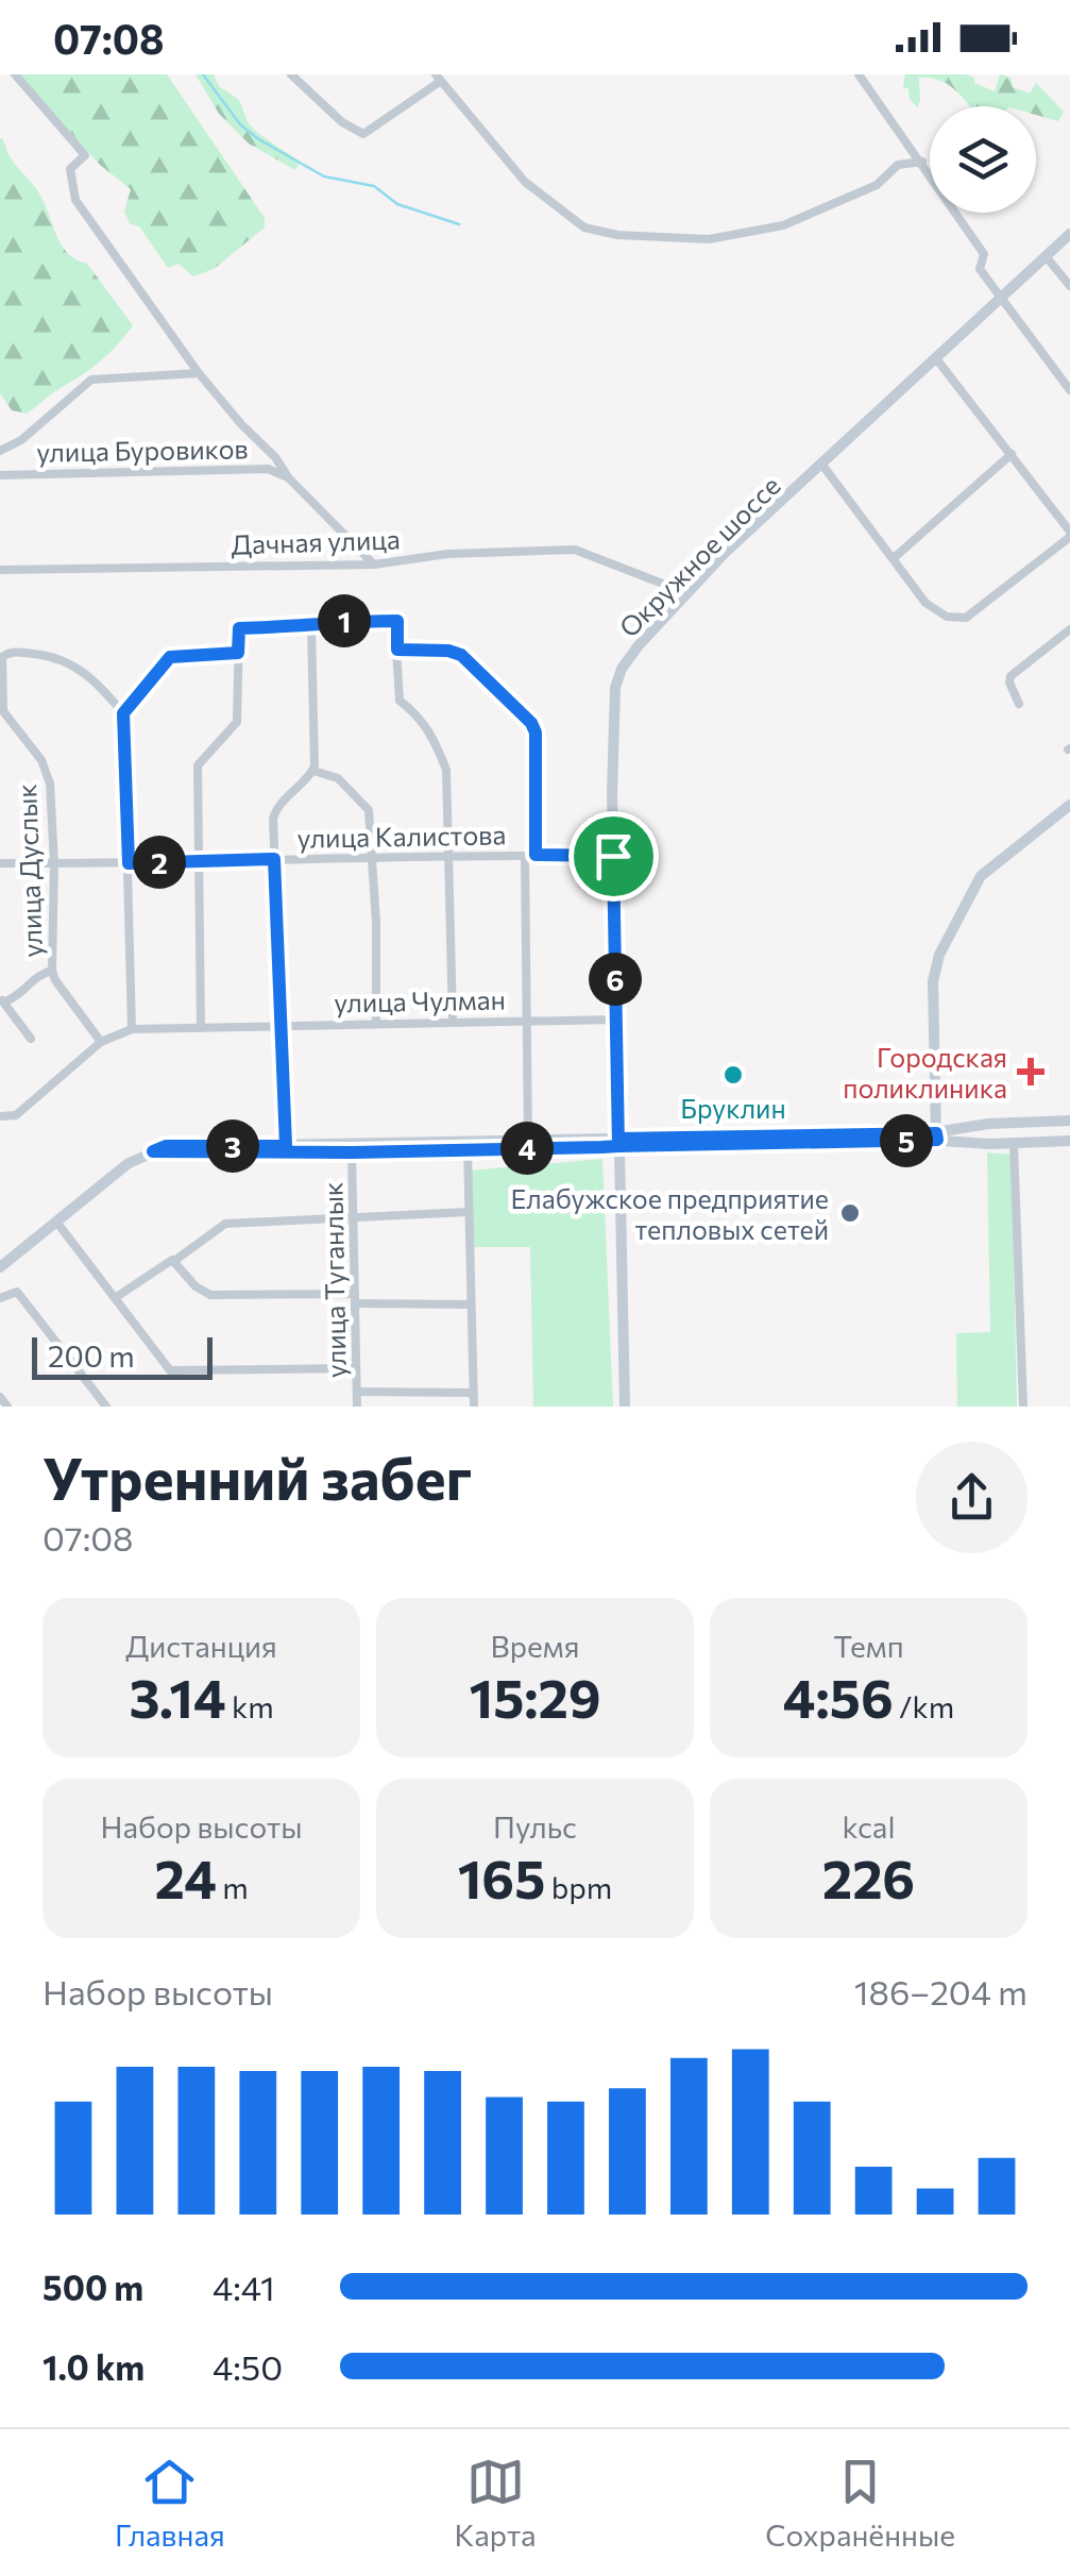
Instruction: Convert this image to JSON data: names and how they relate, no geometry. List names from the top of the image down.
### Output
{
  "streets": {
    "street": [
      "улица Буровиков",
      "Дачная улица",
      "Окружное шоссе",
      "улица Калистова",
      "улица Дуслык",
      "улица Чулман",
      "улица Туганлык"
    ]
  },
  "crossings": [
    ["Дачная улица", "Окружное шоссе"],
    ["Окружное шоссе", "улица Калистова"],
    ["Окружное шоссе", "улица Чулман"],
    ["улица Калистова", "улица Дуслык"],
    ["улица Дуслык", "улица Чулман"]
  ],
  "places": {
    "health": ["Городская поликлиника"],
    "other": ["Бруклин", "Елабужское предприятие тепловых сетей"]
  },
  "scale_bar": "200 m",
  "page": {
    "status": "07:08",
    "pins": [
      "1",
      "2",
      "6",
      "5",
      "3",
      "4"
    ],
    "scale": "200 m",
    "heading": ["Утренний забег", "07:08"],
    "stats": [
      ["Дистанция", "3.14 km"],
      ["Время", "15:29"],
      ["Темп", "4:56 /km"],
      ["Набор высоты", "24 m"],
      ["Пульс", "165 bpm"],
      ["kcal", "226"]
    ],
    "chart": ["Набор высоты", "186–204 m"],
    "list": [
      {
        "name": "500 m",
        "note": "4:41"
      },
      {
        "name": "1.0 km",
        "note": "4:50"
      }
    ],
    "tabs": ["Главная", "Карта", "Сохранённые"]
  }
}
